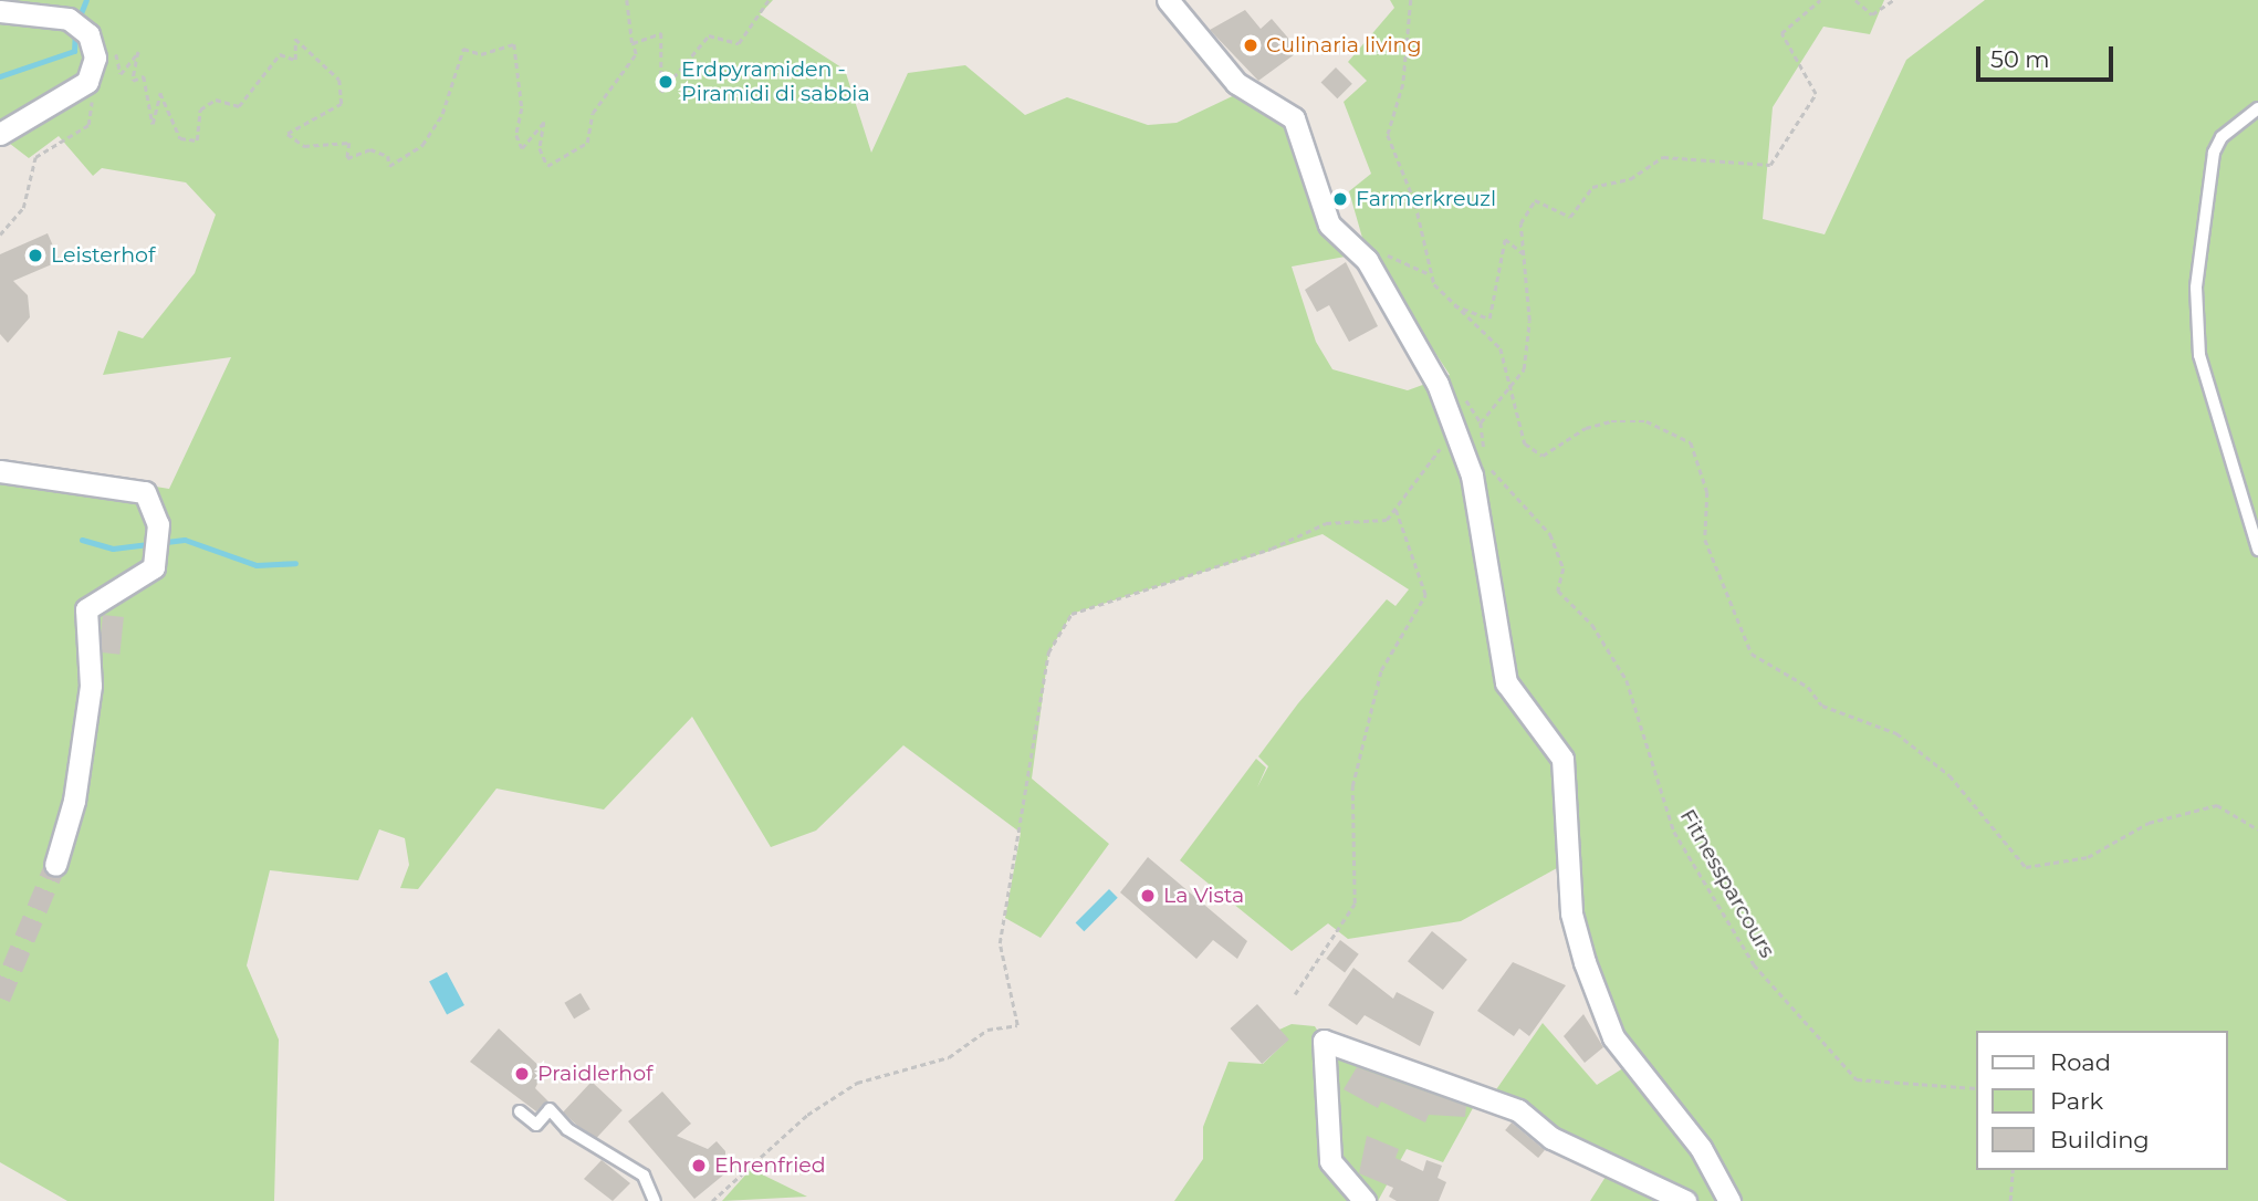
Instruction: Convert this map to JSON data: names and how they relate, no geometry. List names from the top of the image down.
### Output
{
  "streets": {
    "path": ["Fitnessparcours"]
  },
  "places": [
    "Culinaria living",
    "Erdpyramiden - Piramidi di sabbia",
    "Farmerkreuzl",
    "Leisterhof",
    "La Vista",
    "Praidlerhof",
    "Ehrenfried"
  ],
  "legend": ["Road", "Park", "Building"],
  "scale_bar": "50 m"
}
